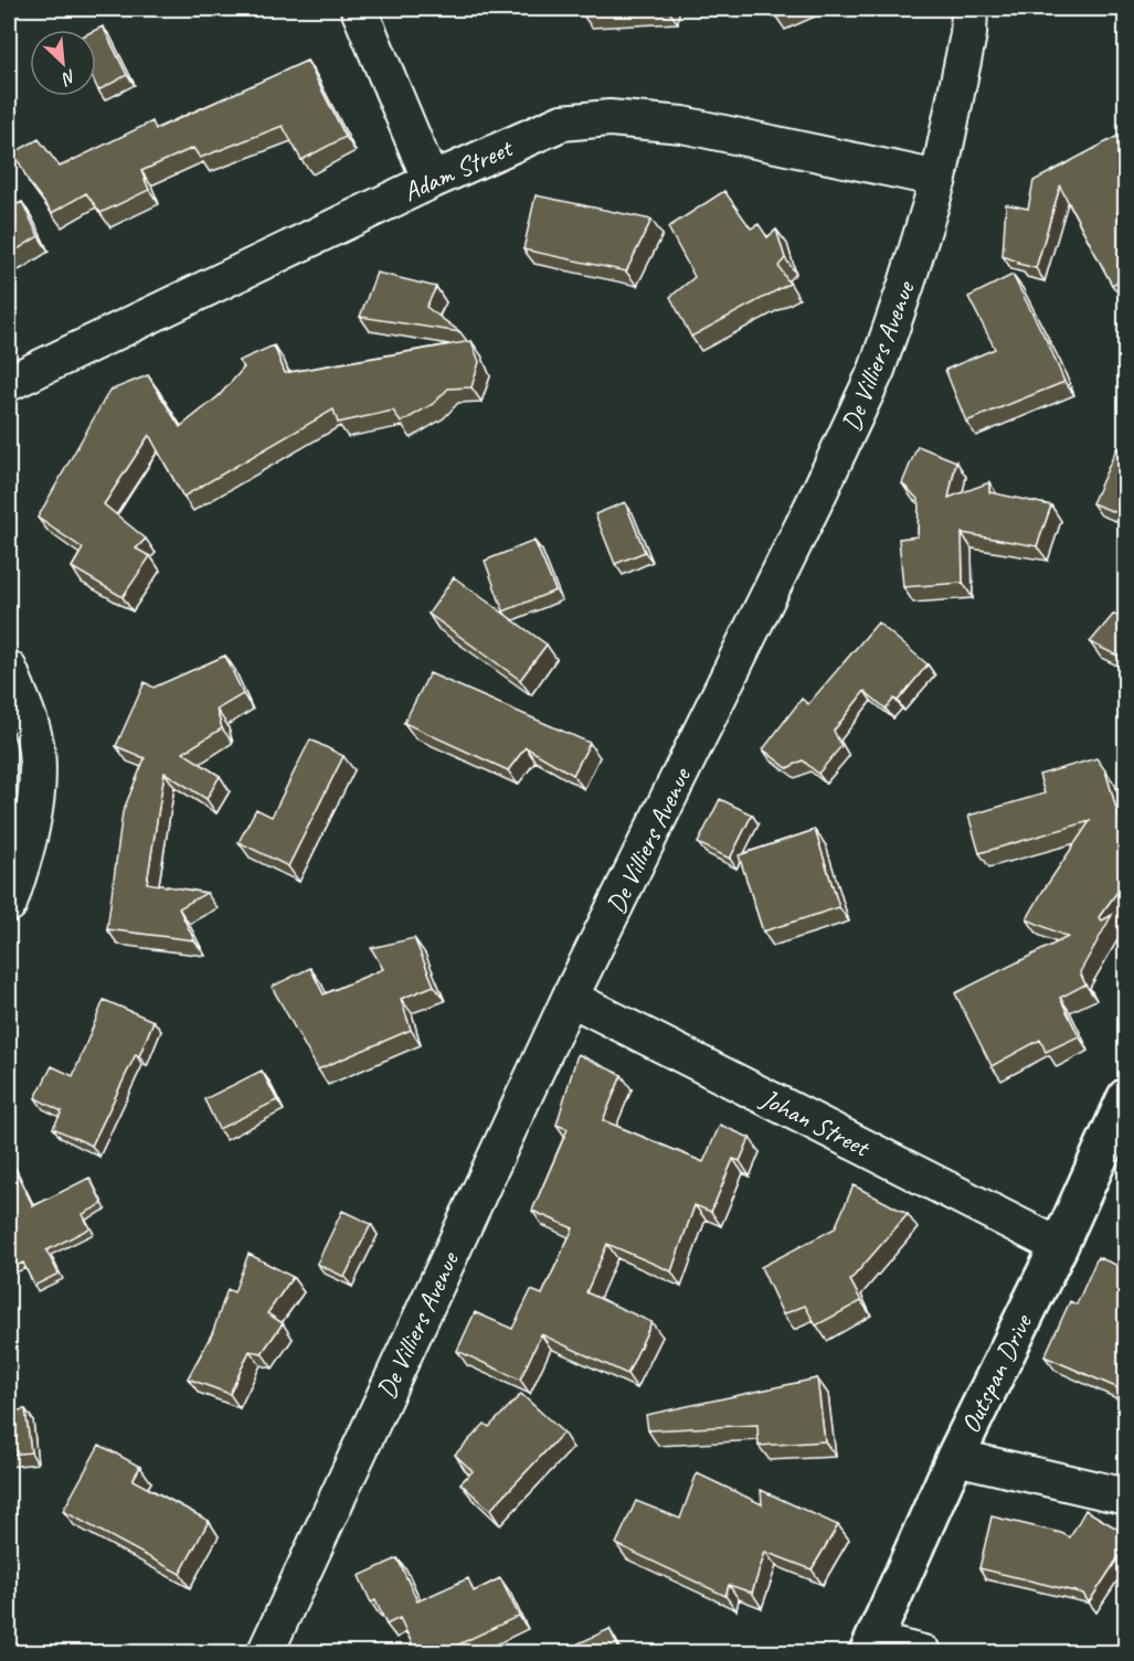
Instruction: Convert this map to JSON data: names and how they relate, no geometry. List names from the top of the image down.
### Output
{
  "streets": {
    "street": [
      "Adam Street",
      "De Villiers Avenue",
      "Johan Street",
      "Outspan Drive"
    ]
  },
  "crossings": [
    ["Adam Street", "De Villiers Avenue"],
    ["De Villiers Avenue", "Johan Street"],
    ["Johan Street", "Outspan Drive"]
  ],
  "north": "bottom right"
}
